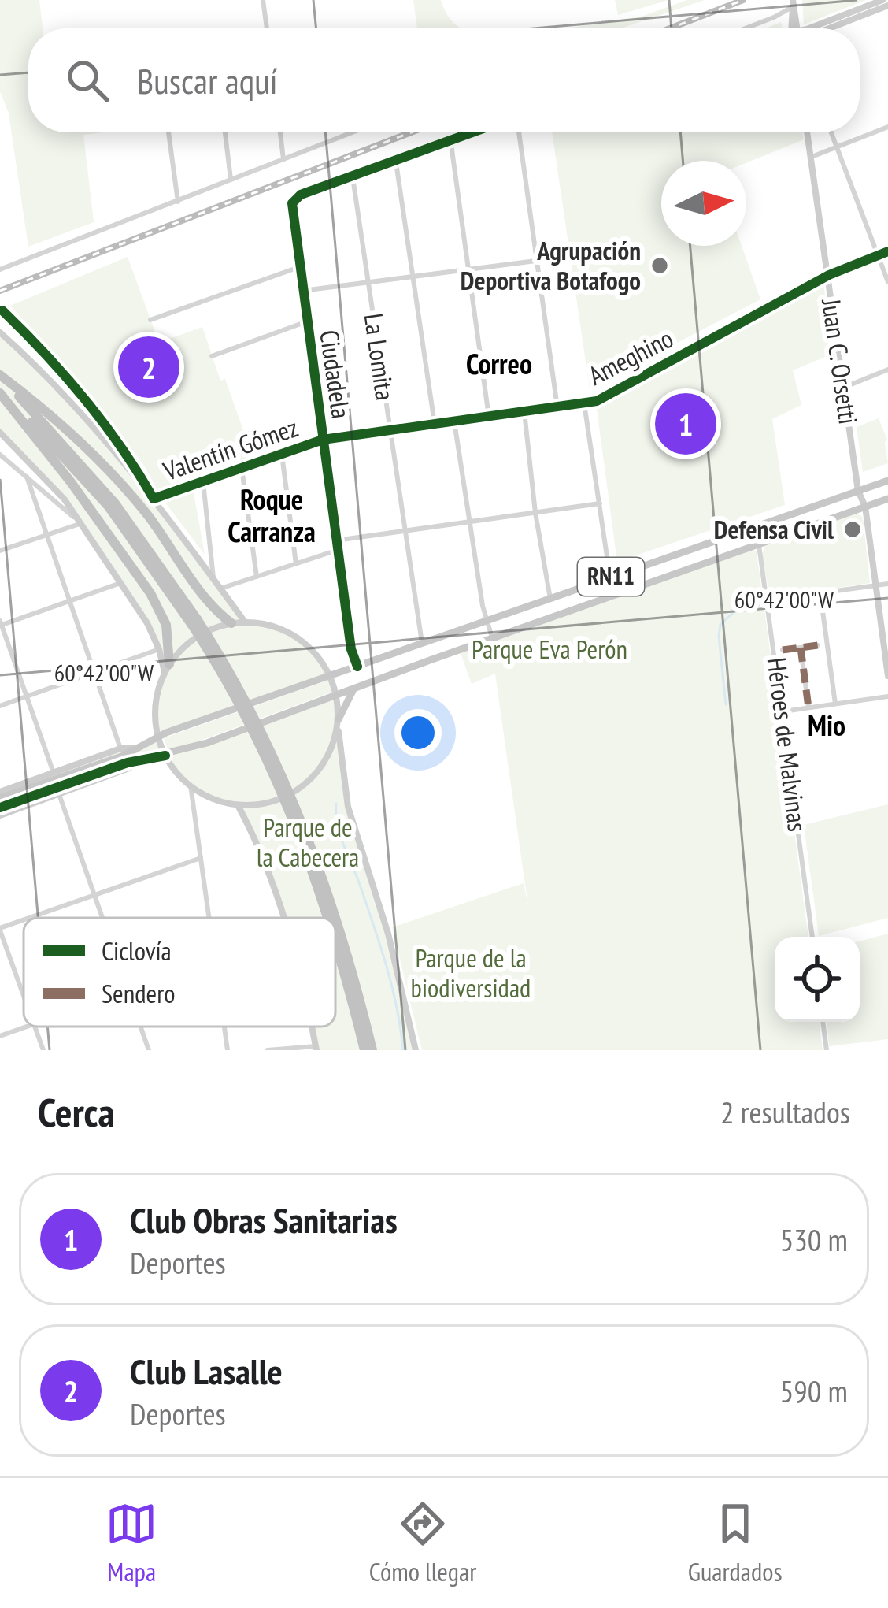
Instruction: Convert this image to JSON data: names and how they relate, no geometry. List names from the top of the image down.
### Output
{
  "streets": {
    "main road": ["Juan C. Orsetti", "RN11"],
    "street": [
      "La Lomita",
      "Ameghino",
      "Ciudadela",
      "Valentín Gómez",
      "Héroes de Malvinas"
    ]
  },
  "crossings": [
    ["La Lomita", "Ameghino"],
    ["La Lomita", "RN11"],
    ["Ameghino", "Juan C. Orsetti"],
    ["Ameghino", "Ciudadela"],
    ["Ameghino", "Valentín Gómez"],
    ["Juan C. Orsetti", "RN11"],
    ["Ciudadela", "Valentín Gómez"],
    ["Ciudadela", "RN11"],
    ["RN11", "Héroes de Malvinas"]
  ],
  "districts": ["Correo", "Roque Carranza", "Mio"],
  "parks": ["Parque Eva Perón", "Parque de la Cabecera", "Parque de la biodiversidad"],
  "places": ["Agrupación Deportiva Botafogo", "Defensa Civil"],
  "legend": ["Ciclovía", "Sendero"],
  "north": "right",
  "page": {
    "search": "Buscar aquí",
    "pins": ["2", "1"],
    "heading": ["Cerca", "2 resultados"],
    "list": [
      {
        "mark": "1",
        "name": "Club Obras Sanitarias",
        "note": "Deportes",
        "value": "530 m"
      },
      {
        "mark": "2",
        "name": "Club Lasalle",
        "note": "Deportes",
        "value": "590 m"
      }
    ],
    "nav": ["Mapa", "Cómo llegar", "Guardados"]
  },
  "coordinates": ["60°42'00\"W"]
}
